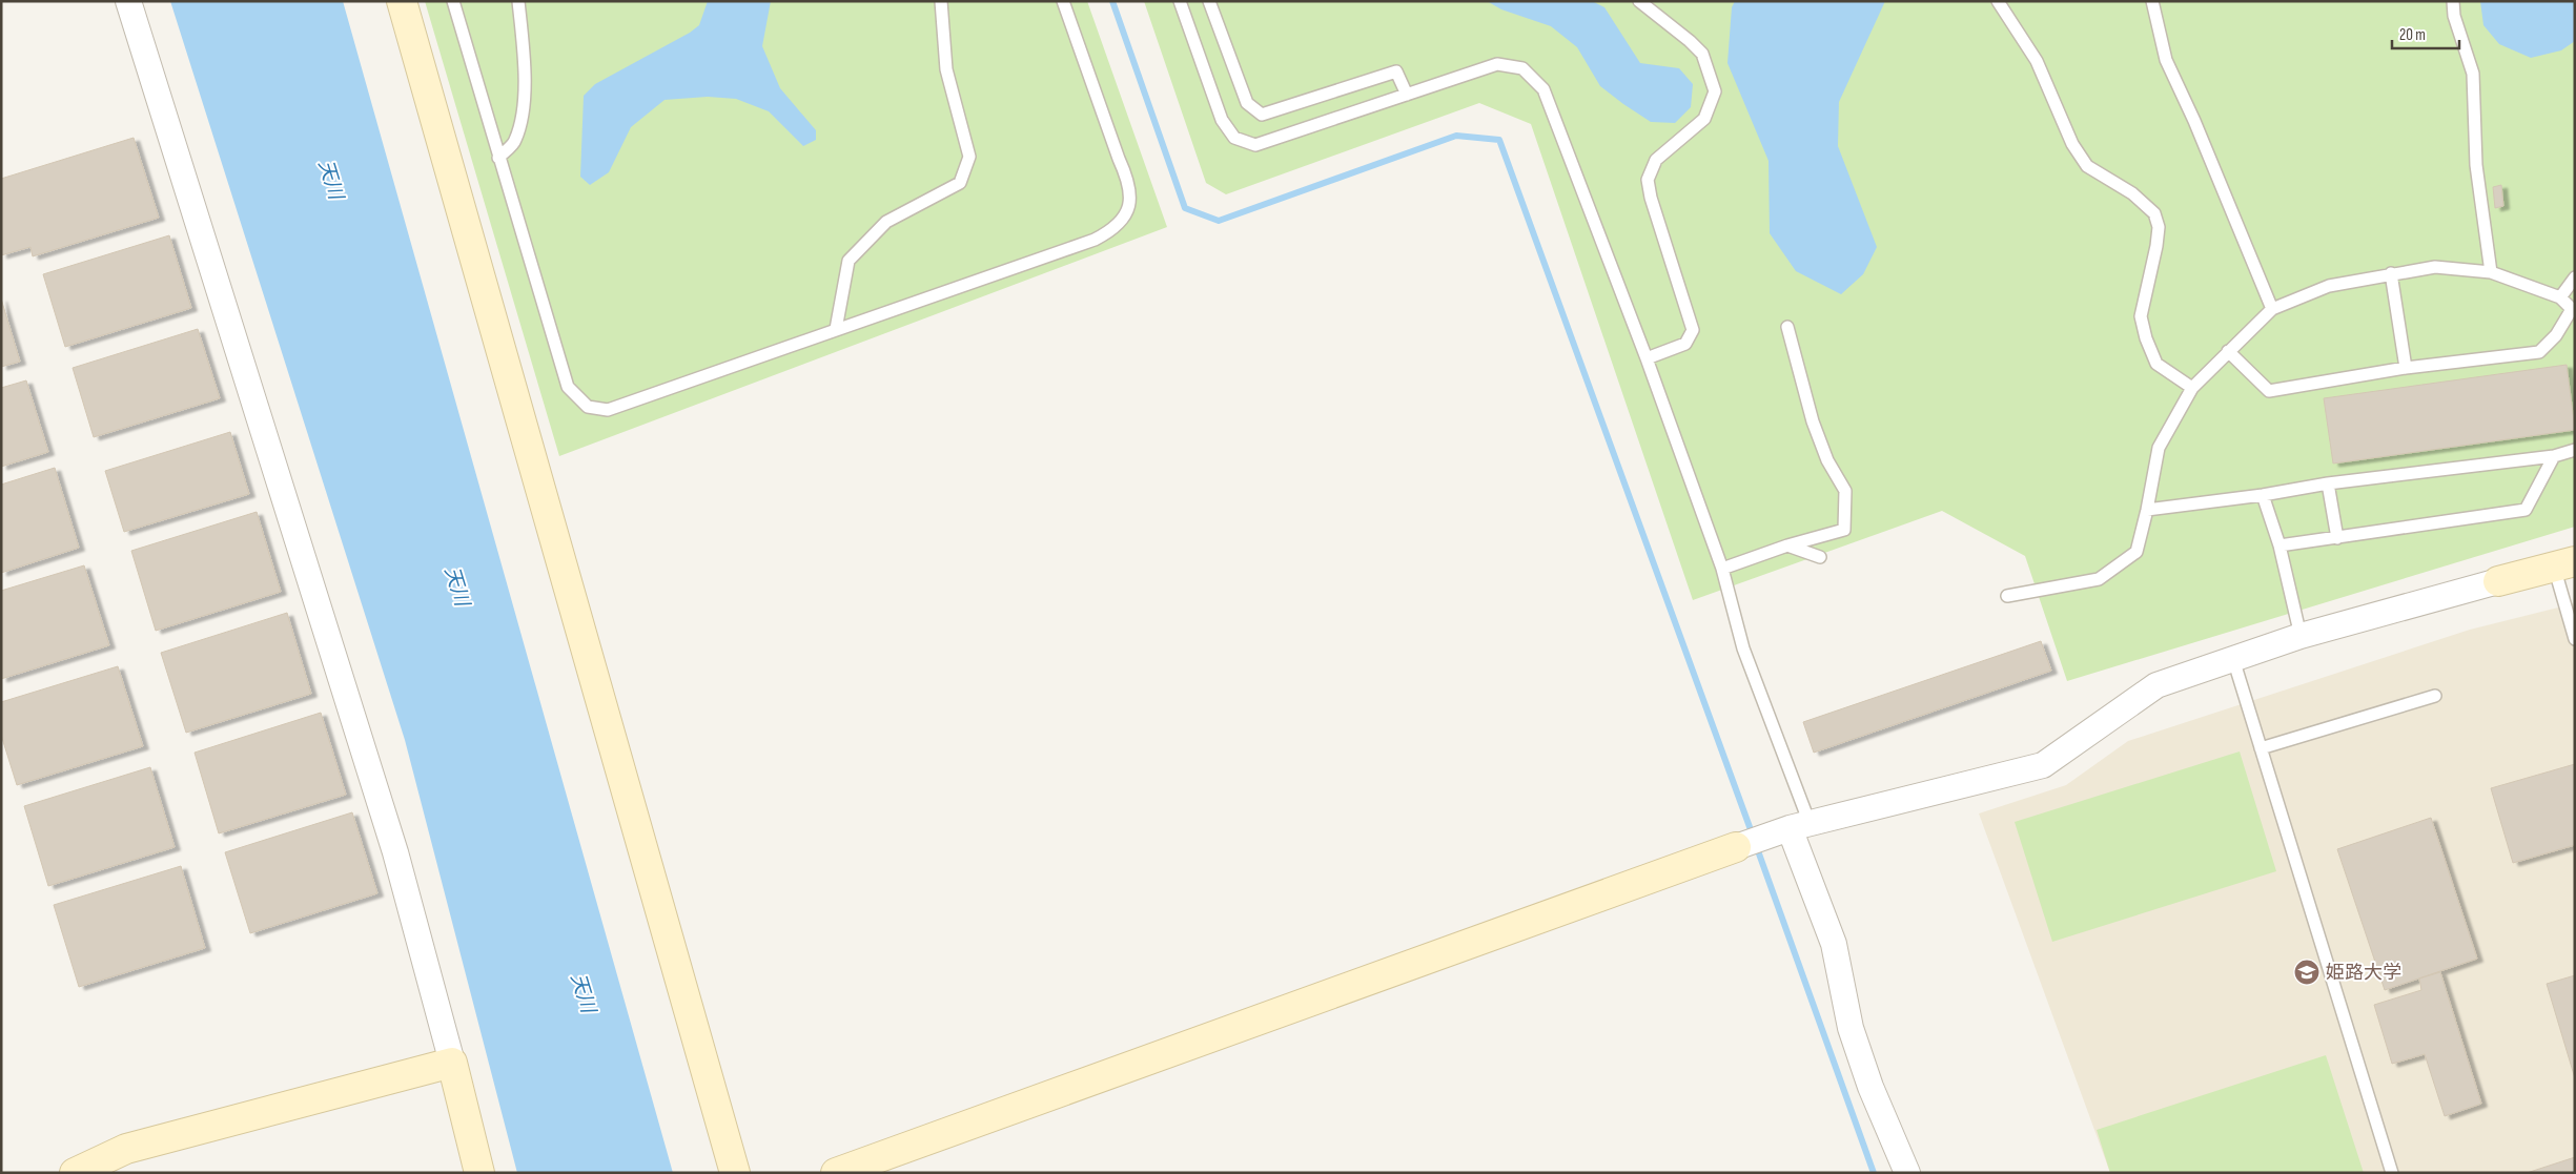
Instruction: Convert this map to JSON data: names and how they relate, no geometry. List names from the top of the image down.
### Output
{
  "water": ["天川"],
  "places": {
    "school or university": ["姫路大学"]
  },
  "scale_bar": "20 m"
}
